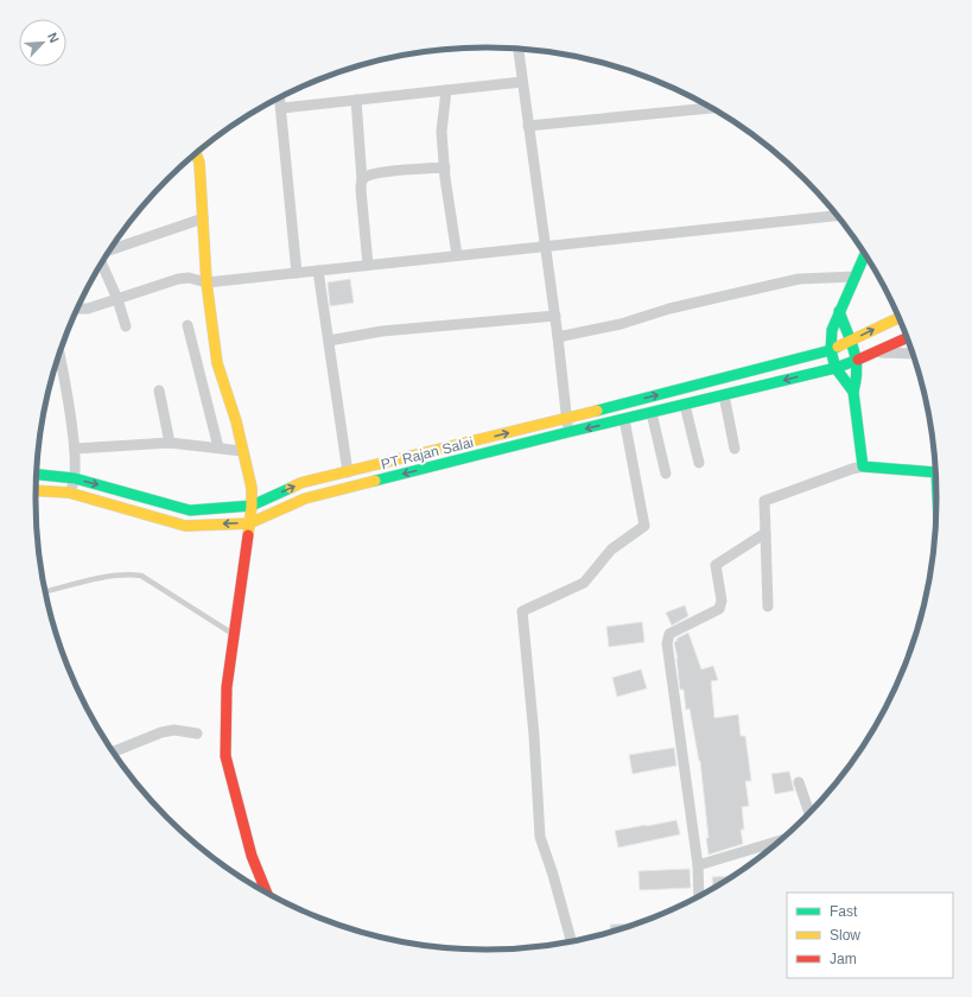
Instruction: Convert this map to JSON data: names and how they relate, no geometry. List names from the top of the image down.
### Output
{
  "streets": {
    "main road": ["PT Rajan Salai"]
  },
  "legend": ["Fast", "Slow", "Jam"],
  "north": "top right"
}
